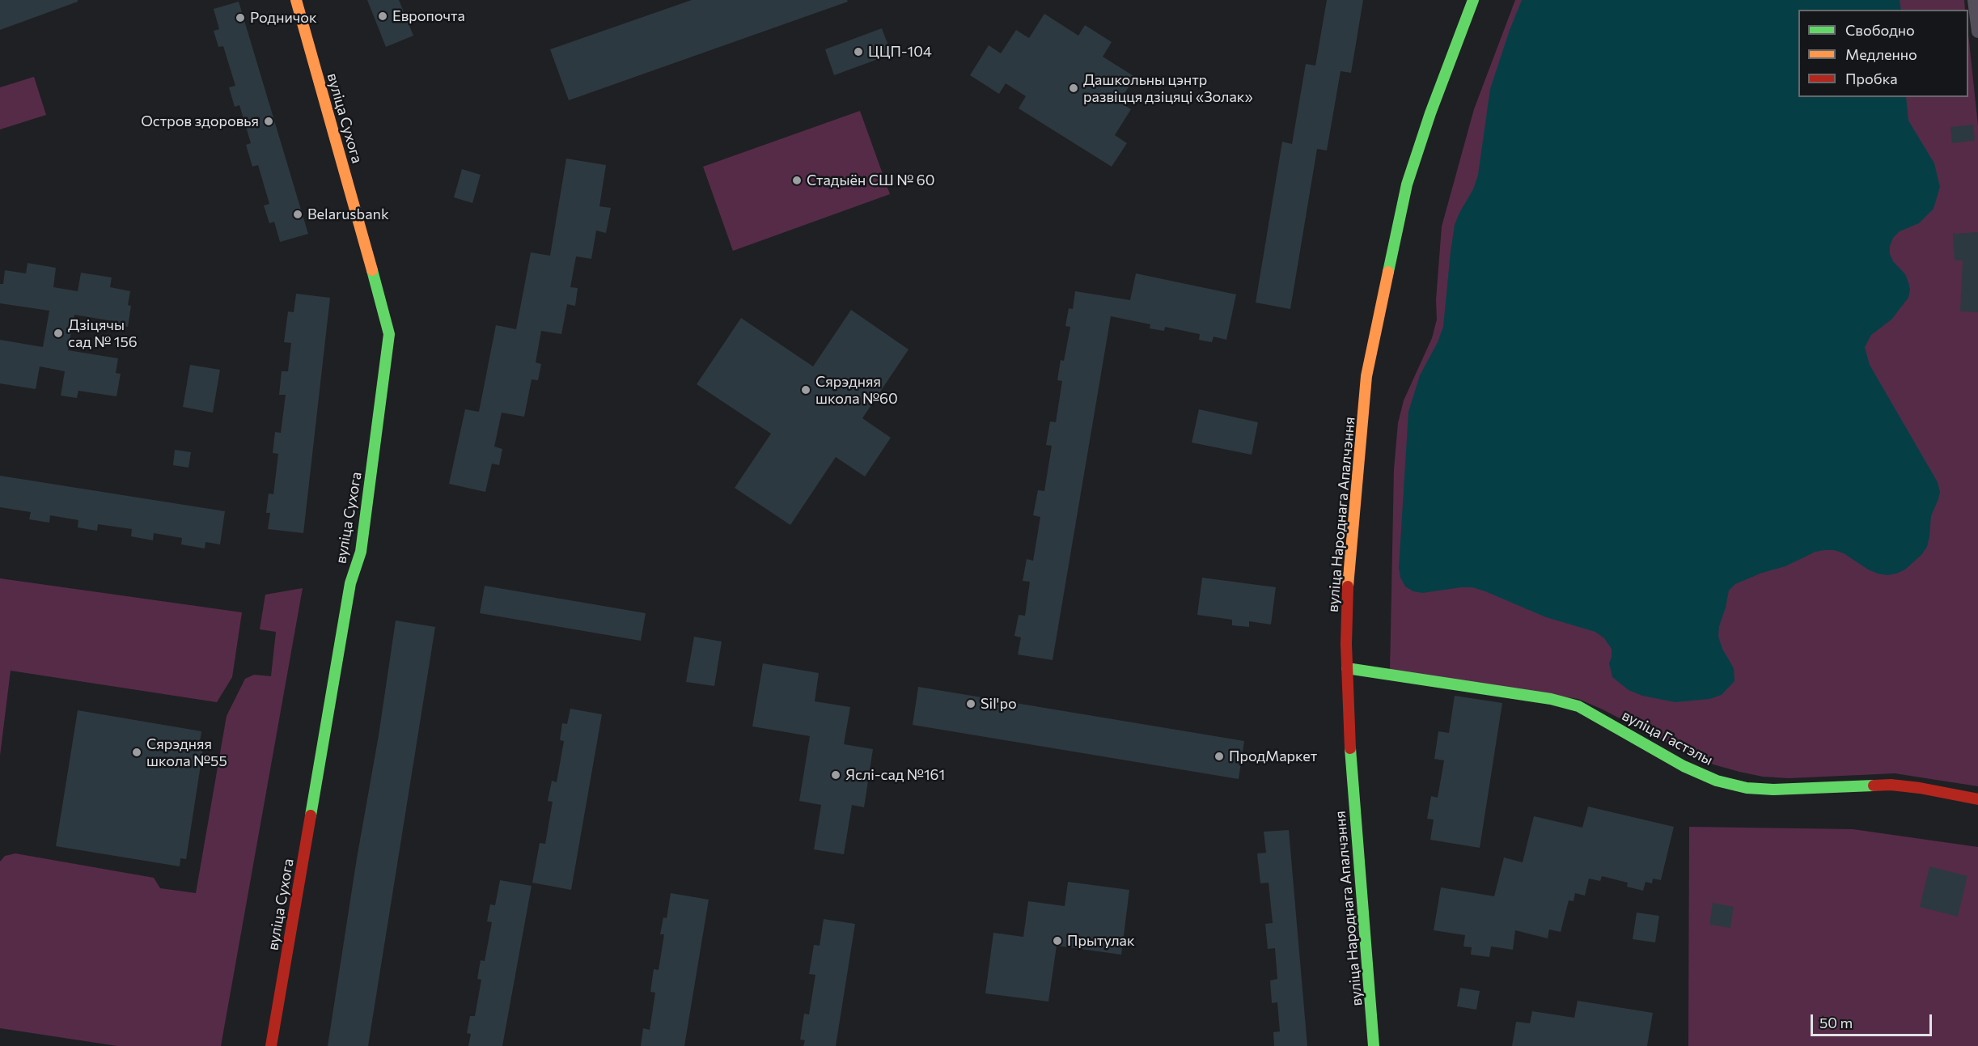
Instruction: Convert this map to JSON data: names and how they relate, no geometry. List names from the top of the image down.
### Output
{
  "streets": {
    "street": ["вуліца Сухога", "вуліца Народнага Апалчэння", "вуліца Гастэлы"]
  },
  "crossings": [
    ["вуліца Народнага Апалчэння", "вуліца Гастэлы"]
  ],
  "places": [
    "Европочта",
    "Родничок",
    "ЦЦП-104",
    "Дашкольны цэнтр развіцця дзіцяці «Золак»",
    "Остров здоровья",
    "Стадыён СШ № 60",
    "Belarusbank",
    "Дзіцячы сад № 156",
    "Сярэдняя школа №60",
    "Sil'po",
    "Сярэдняя школа №55",
    "ПродМаркет",
    "Яслі-сад №161",
    "Прытулак"
  ],
  "legend": ["Свободно", "Медленно", "Пробка"],
  "scale_bar": "50 m"
}
